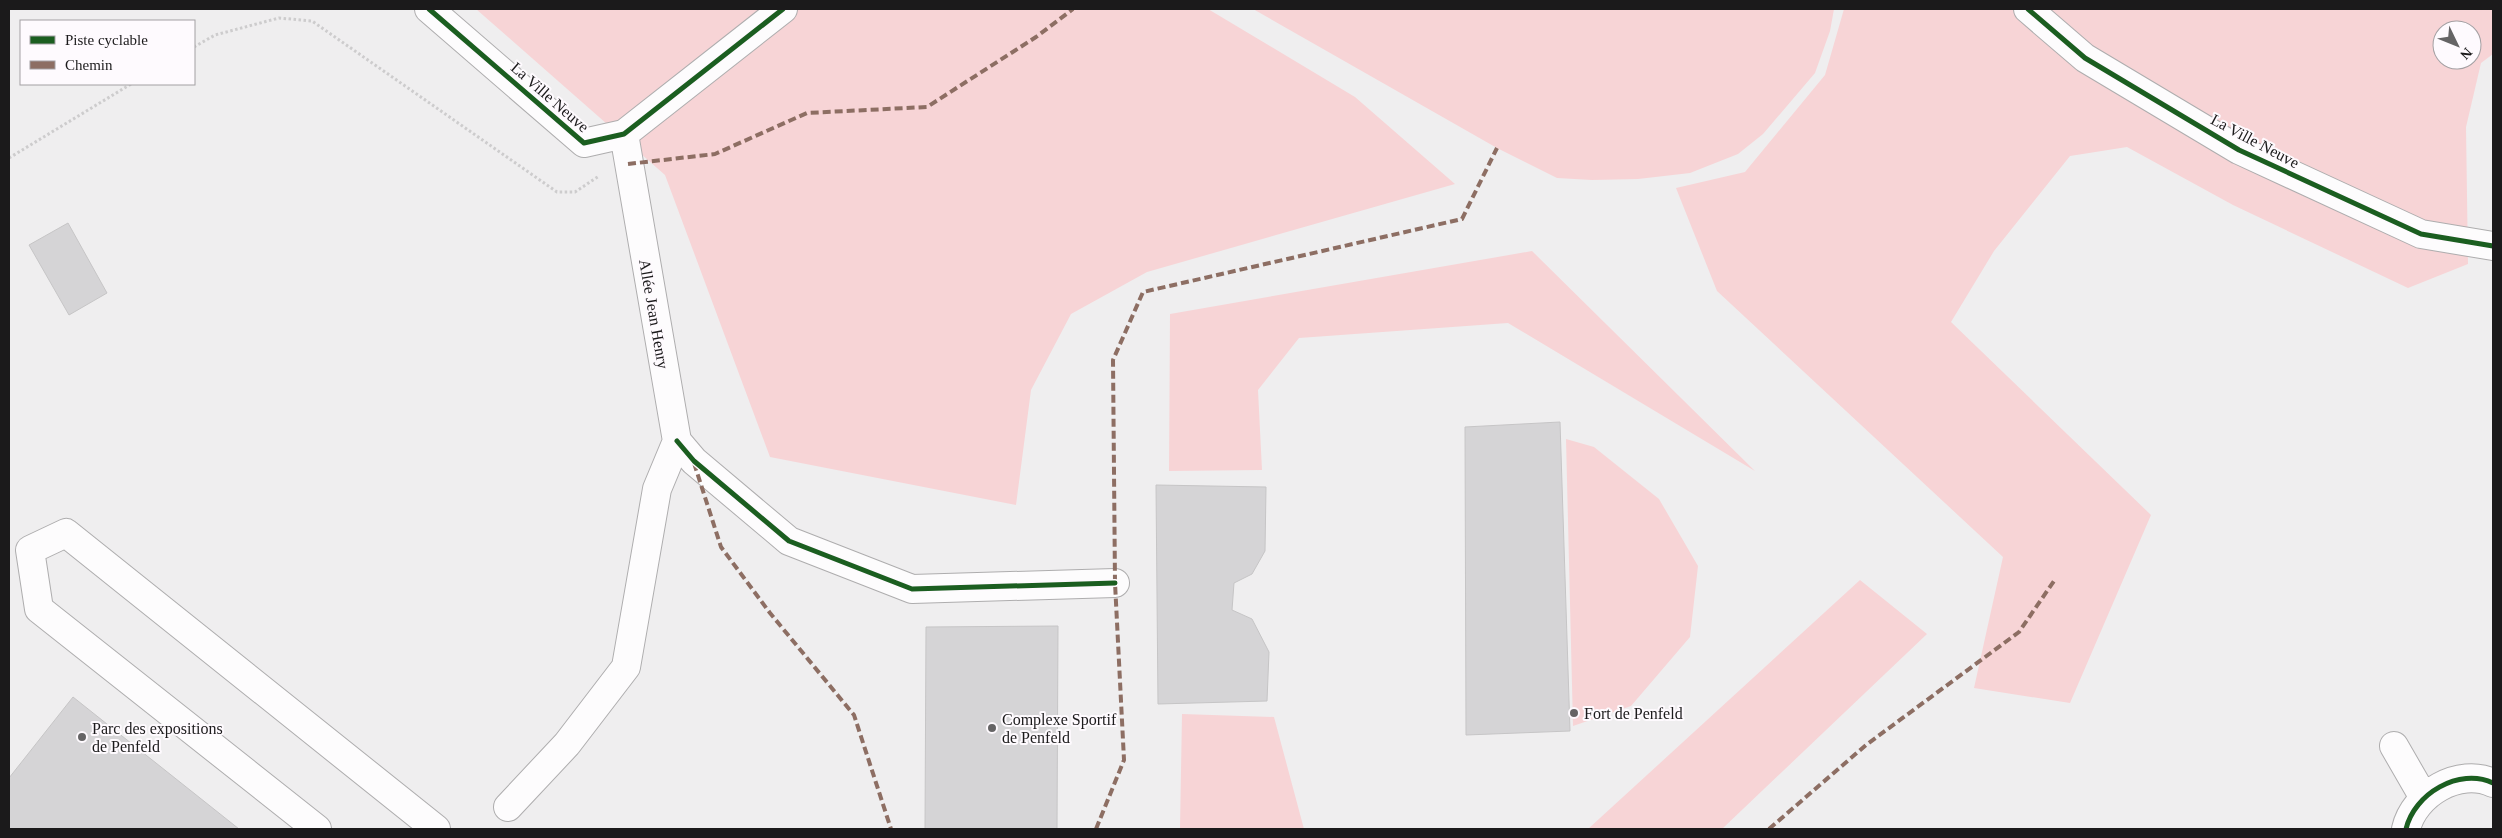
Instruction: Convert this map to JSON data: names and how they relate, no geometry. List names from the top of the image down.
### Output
{
  "streets": {
    "street": ["La Ville Neuve", "Allée Jean Henry"]
  },
  "crossings": [
    ["La Ville Neuve", "Allée Jean Henry"]
  ],
  "places": ["Fort de Penfeld", "Complexe Sportif de Penfeld", "Parc des expositions de Penfeld"],
  "legend": ["Piste cyclable", "Chemin"],
  "north": "bottom right"
}
